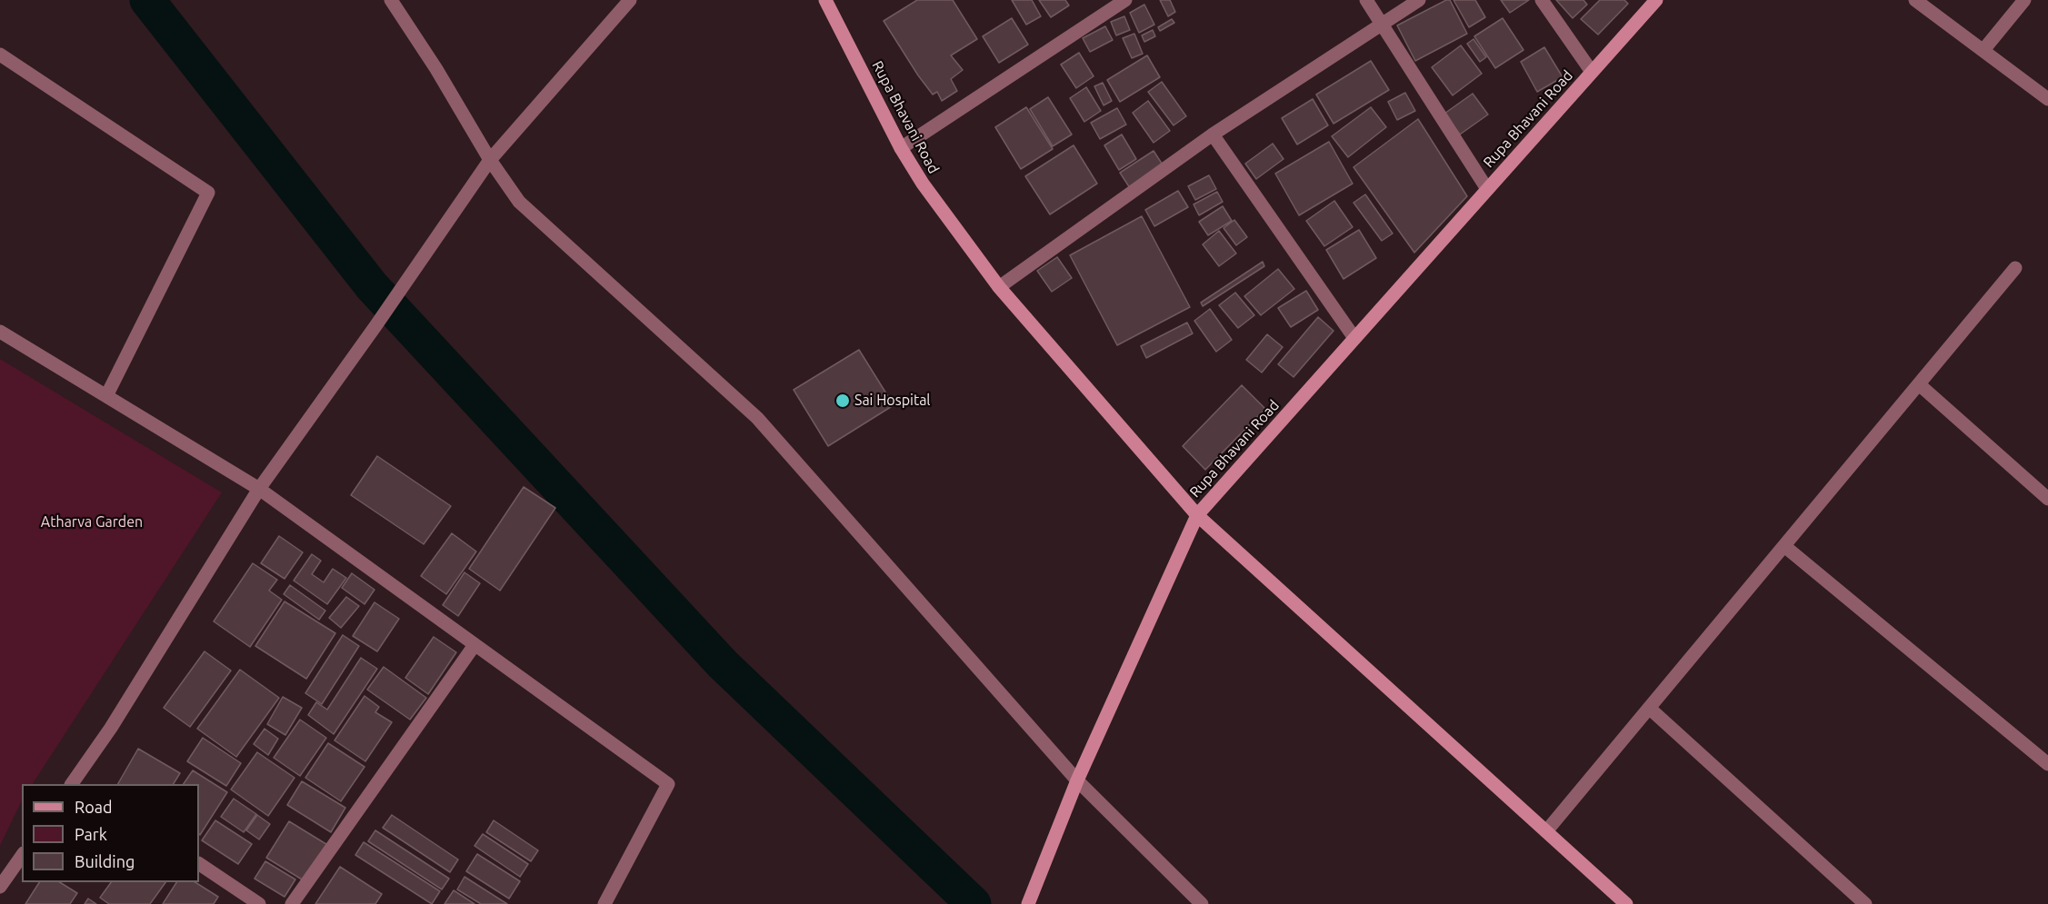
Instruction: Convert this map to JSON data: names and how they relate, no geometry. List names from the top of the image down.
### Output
{
  "streets": {
    "street": ["Rupa Bhavani Road"]
  },
  "parks": ["Atharva Garden"],
  "places": ["Sai Hospital"],
  "legend": ["Road", "Park", "Building"]
}
